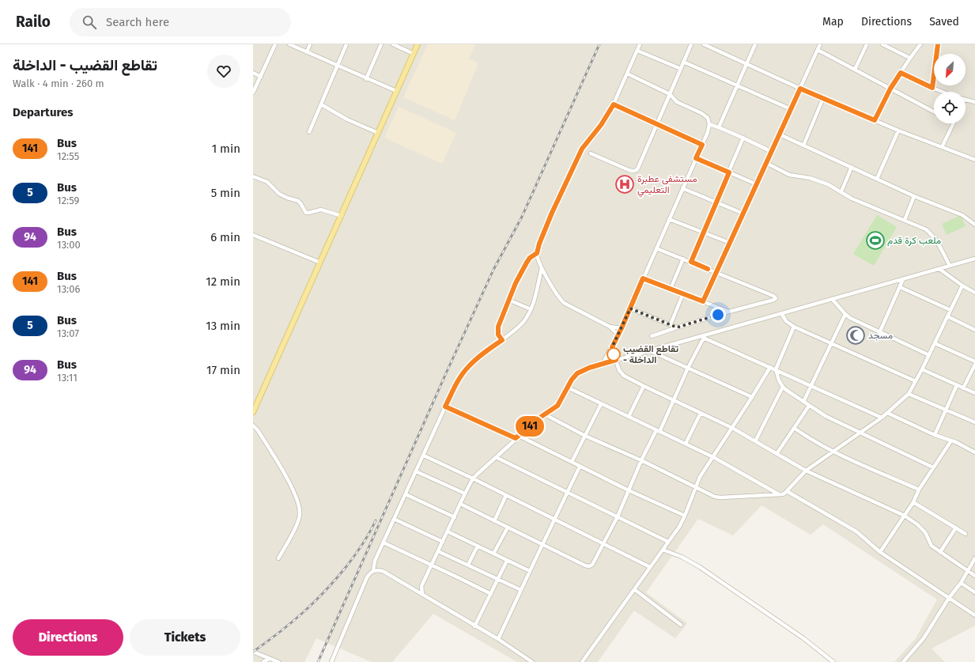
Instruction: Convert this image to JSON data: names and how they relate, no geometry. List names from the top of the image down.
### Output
{
  "places": {
    "hospital": ["مستشفى عطبرة التعليمي"],
    "sports": ["ملعب كرة قدم"],
    "mosque": ["مسجد"],
    "other": ["تقاطع القضيب - الداخلة"]
  },
  "lines": ["bus line 141"],
  "north": "bottom left",
  "page": {
    "header": "Railo",
    "search": "Search here",
    "nav": ["Map", "Directions", "Saved"],
    "heading": [
      ["تقاطع القضيب - الداخلة", "Walk · 4 min · 260 m"],
      "Departures"
    ],
    "on_map": "141",
    "list": [
      {
        "mark": "141",
        "name": "Bus",
        "note": "12:55",
        "value": "1 min"
      },
      {
        "mark": "5",
        "name": "Bus",
        "note": "12:59",
        "value": "5 min"
      },
      {
        "mark": "94",
        "name": "Bus",
        "note": "13:00",
        "value": "6 min"
      },
      {
        "mark": "141",
        "name": "Bus",
        "note": "13:06",
        "value": "12 min"
      },
      {
        "mark": "5",
        "name": "Bus",
        "note": "13:07",
        "value": "13 min"
      },
      {
        "mark": "94",
        "name": "Bus",
        "note": "13:11",
        "value": "17 min"
      }
    ],
    "buttons": ["Directions", "Tickets"]
  }
}
